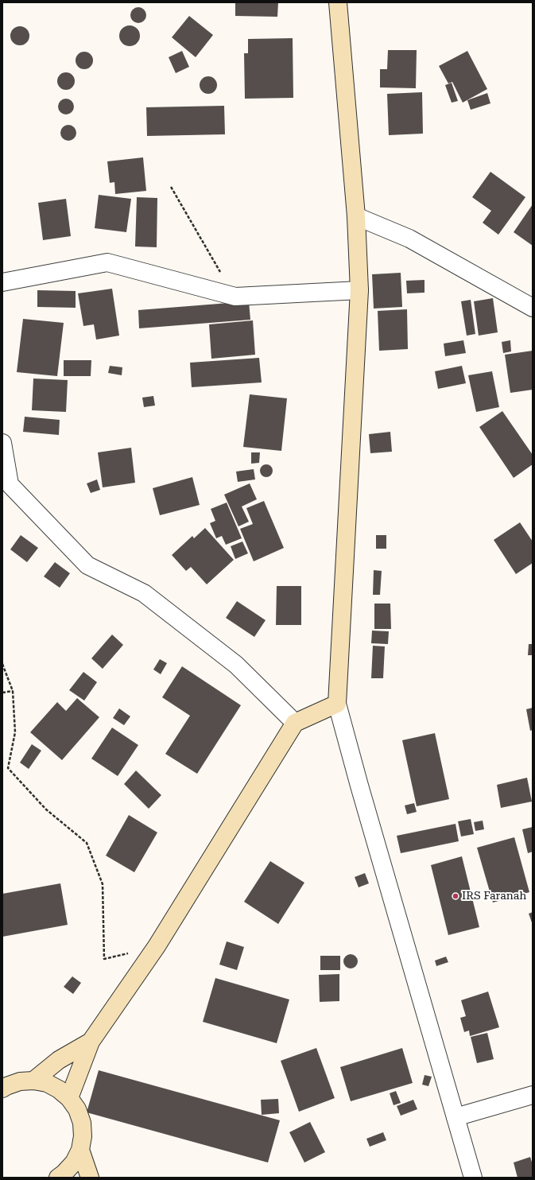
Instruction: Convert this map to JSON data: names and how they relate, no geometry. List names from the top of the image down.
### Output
{
  "places": ["IRS Faranah"]
}
